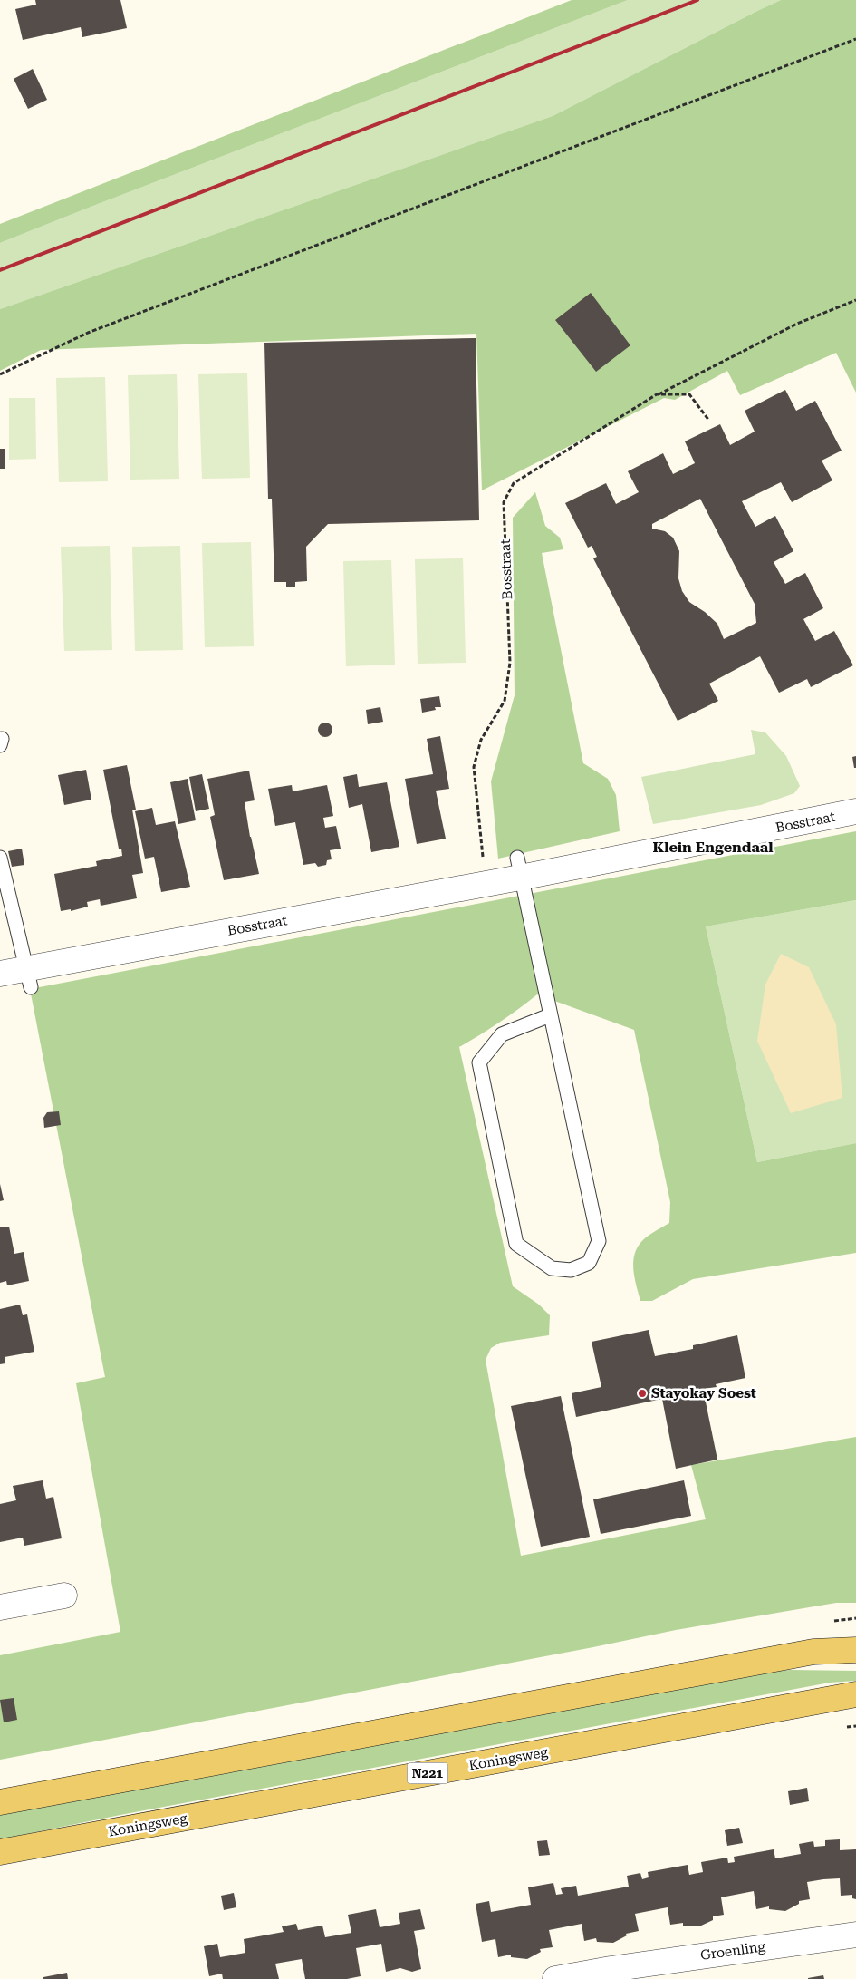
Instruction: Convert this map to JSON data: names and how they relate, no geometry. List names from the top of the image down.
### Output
{
  "streets": {
    "main road": ["Koningsweg", "N221"],
    "street": ["Bosstraat", "Groenling"]
  },
  "districts": ["Klein Engendaal"],
  "places": ["Stayokay Soest"]
}
